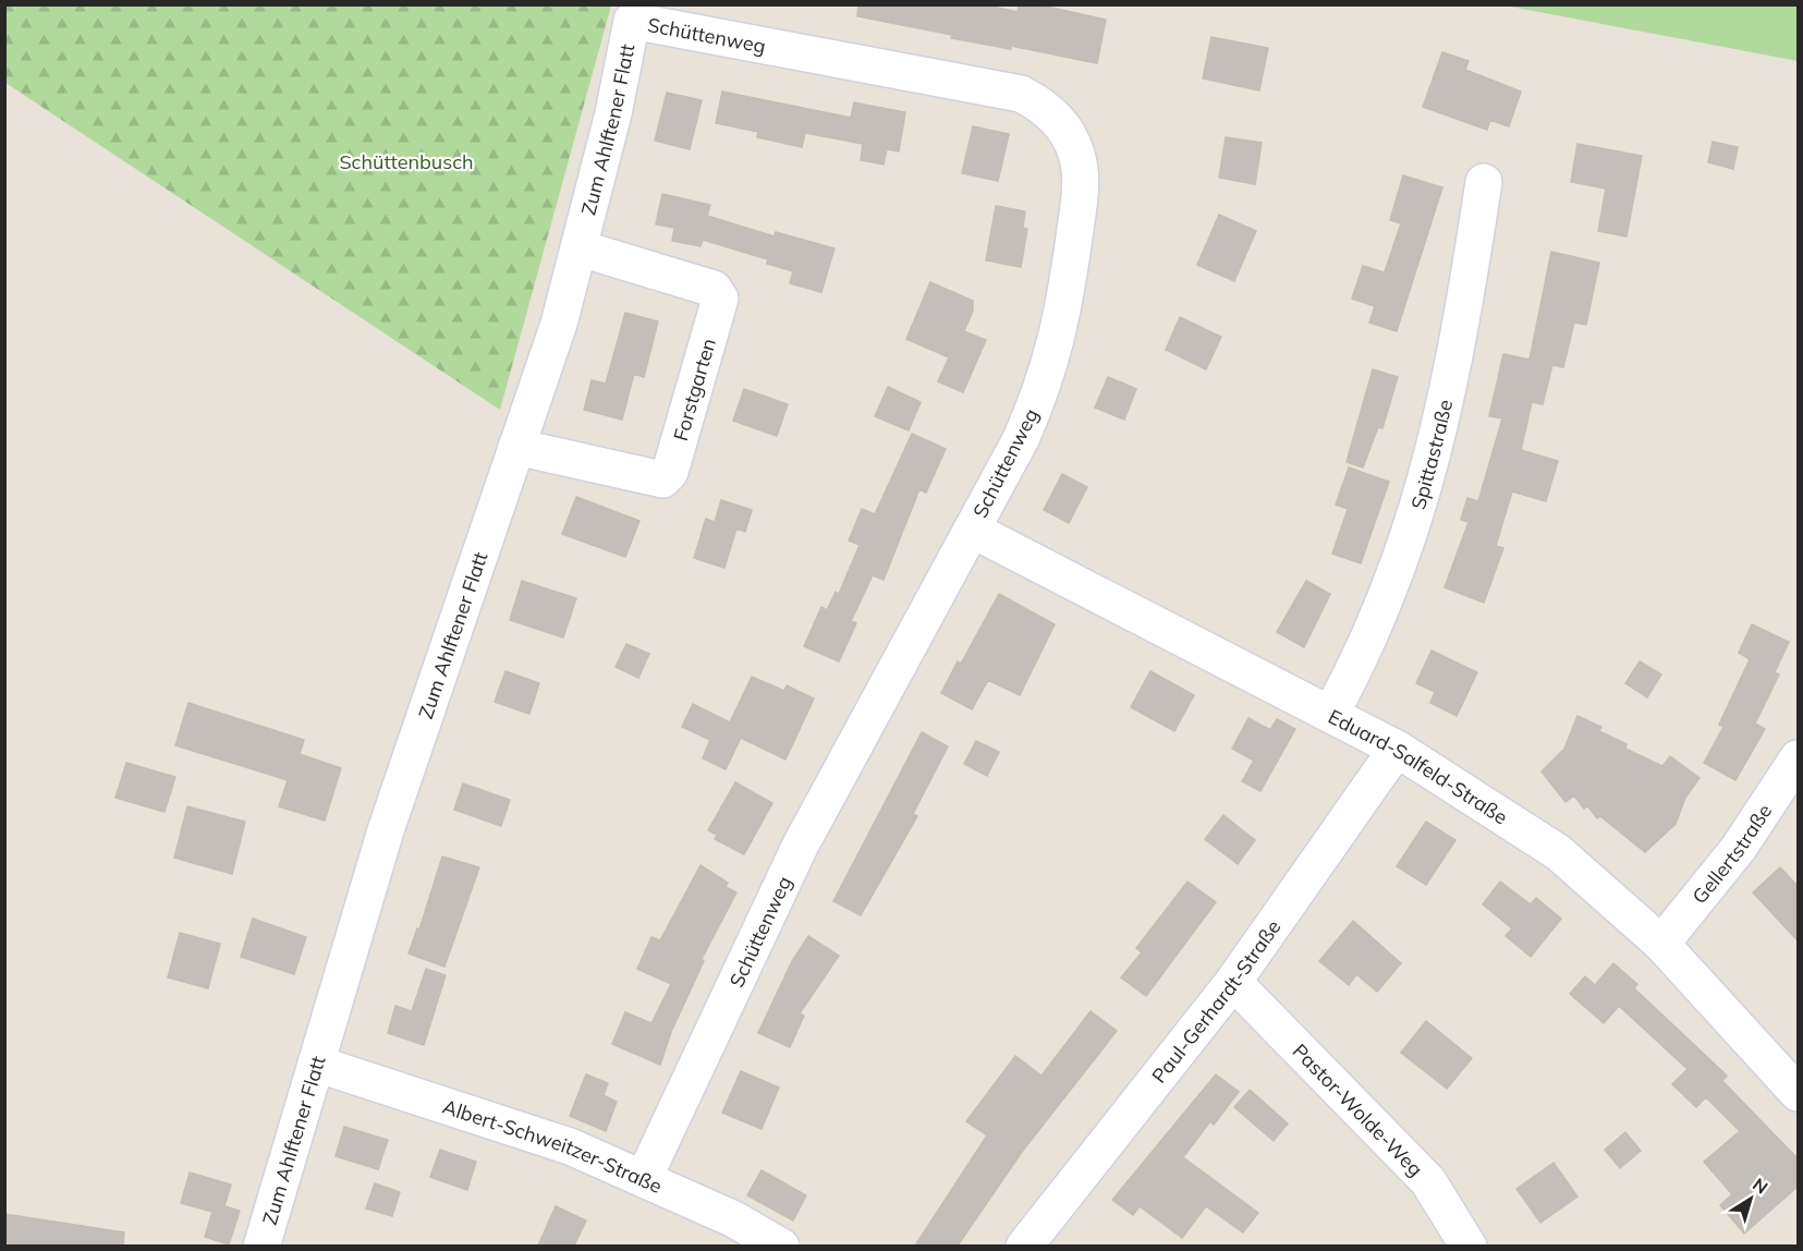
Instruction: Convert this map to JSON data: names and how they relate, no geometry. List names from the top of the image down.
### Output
{
  "streets": {
    "street": [
      "Schüttenweg",
      "Zum Ahlftener Flatt",
      "Forstgarten",
      "Spittastraße",
      "Eduard-Salfeld-Straße",
      "Gellertstraße",
      "Paul-Gerhardt-Straße",
      "Pastor-Wolde-Weg",
      "Albert-Schweitzer-Straße"
    ]
  },
  "crossings": [
    ["Schüttenweg", "Zum Ahlftener Flatt"],
    ["Schüttenweg", "Eduard-Salfeld-Straße"],
    ["Schüttenweg", "Albert-Schweitzer-Straße"],
    ["Zum Ahlftener Flatt", "Forstgarten"],
    ["Zum Ahlftener Flatt", "Albert-Schweitzer-Straße"],
    ["Spittastraße", "Eduard-Salfeld-Straße"],
    ["Eduard-Salfeld-Straße", "Gellertstraße"],
    ["Eduard-Salfeld-Straße", "Paul-Gerhardt-Straße"],
    ["Paul-Gerhardt-Straße", "Pastor-Wolde-Weg"]
  ],
  "parks": ["Schüttenbusch"],
  "north": "top right"
}
